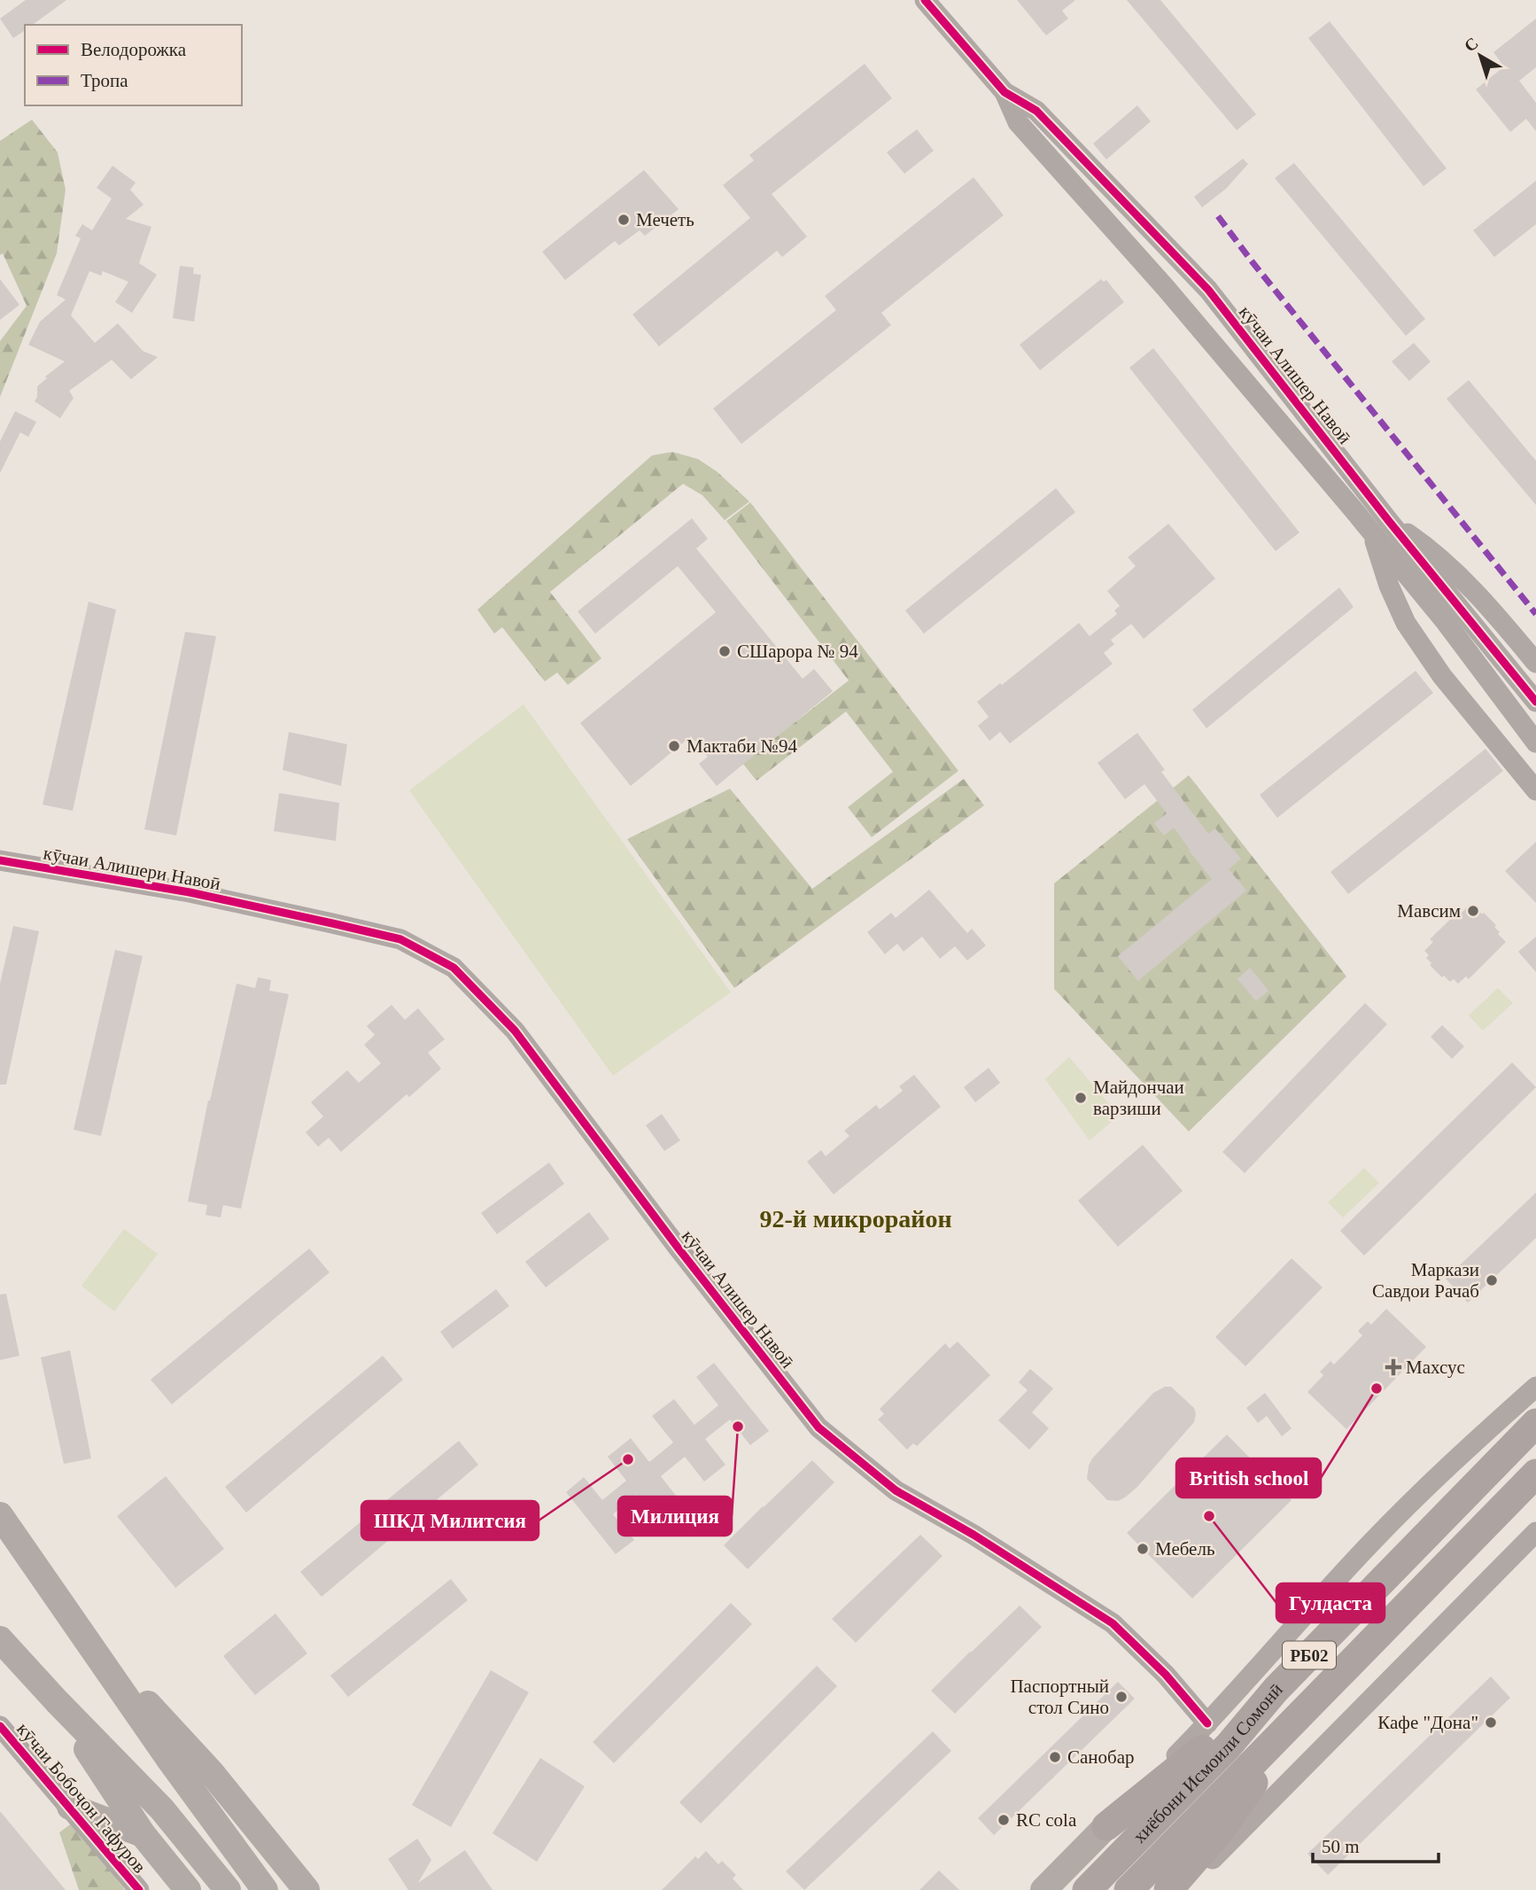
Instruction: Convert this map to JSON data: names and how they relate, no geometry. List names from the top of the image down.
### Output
{
  "streets": {
    "highway": ["РБ02", "хиёбони Исмоили Сомонӣ"],
    "street": ["кӯчаи Алишер Навоӣ", "кӯчаи Алишери Навоӣ", "кӯчаи Бобоҷон Гафуров"]
  },
  "crossings": [
    ["кӯчаи Алишер Навоӣ", "кӯчаи Алишери Навоӣ"]
  ],
  "districts": ["92-й микрорайон"],
  "places": {
    "other": [
      "Мечеть",
      "СШарора № 94",
      "Мактаби №94",
      "Мавсим",
      "Майдончаи варзиши",
      "Маркази Савдои Рачаб",
      "British school",
      "Милиция",
      "ШКД Милитсия",
      "Гулдаста",
      "Мебель",
      "Паспортный стол Сино",
      "Кафе \"Дона\"",
      "Санобар",
      "RC cola"
    ],
    "health": ["Махсус"]
  },
  "legend": ["Велодорожка", "Тропа"],
  "scale_bar": "50 m",
  "north": "top left"
}
